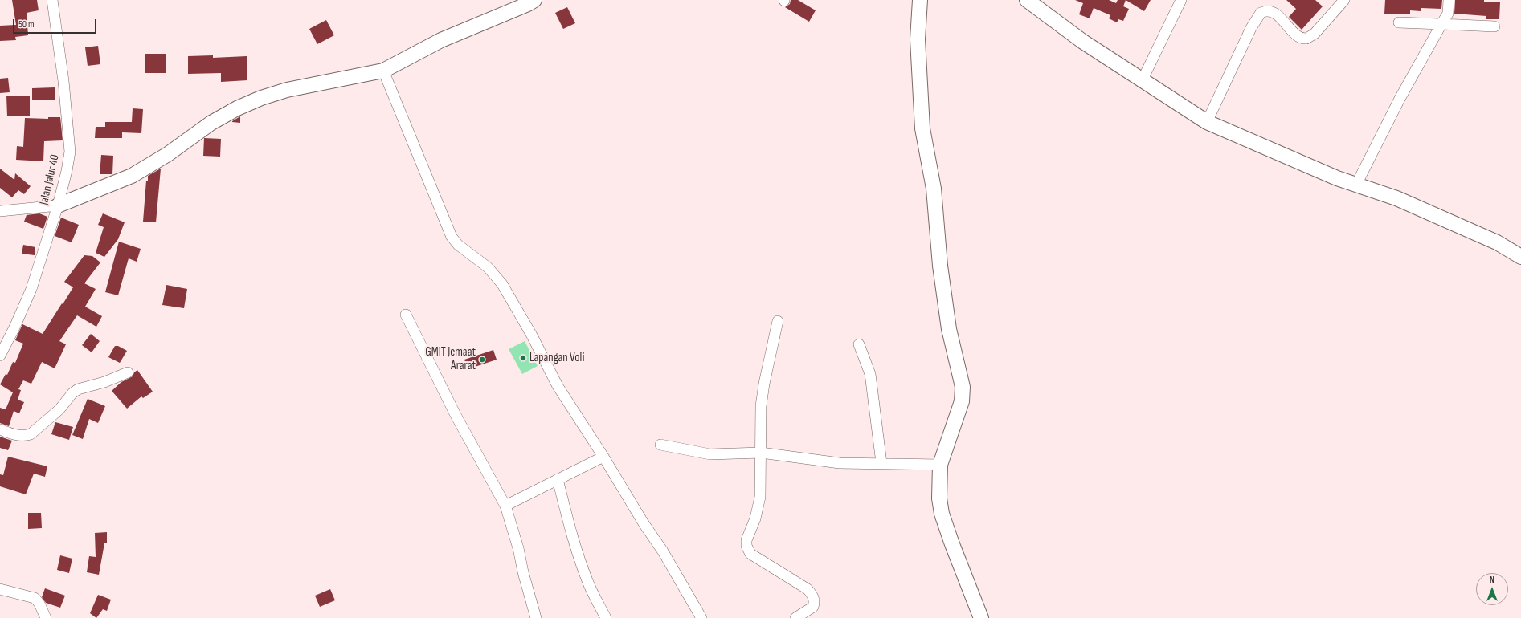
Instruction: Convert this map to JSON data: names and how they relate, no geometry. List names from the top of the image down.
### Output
{
  "streets": {
    "street": ["Jalan Jalur 40"]
  },
  "places": ["Lapangan Voli", "GMIT Jemaat Ararat"],
  "scale_bar": "50 m",
  "north": "top"
}
